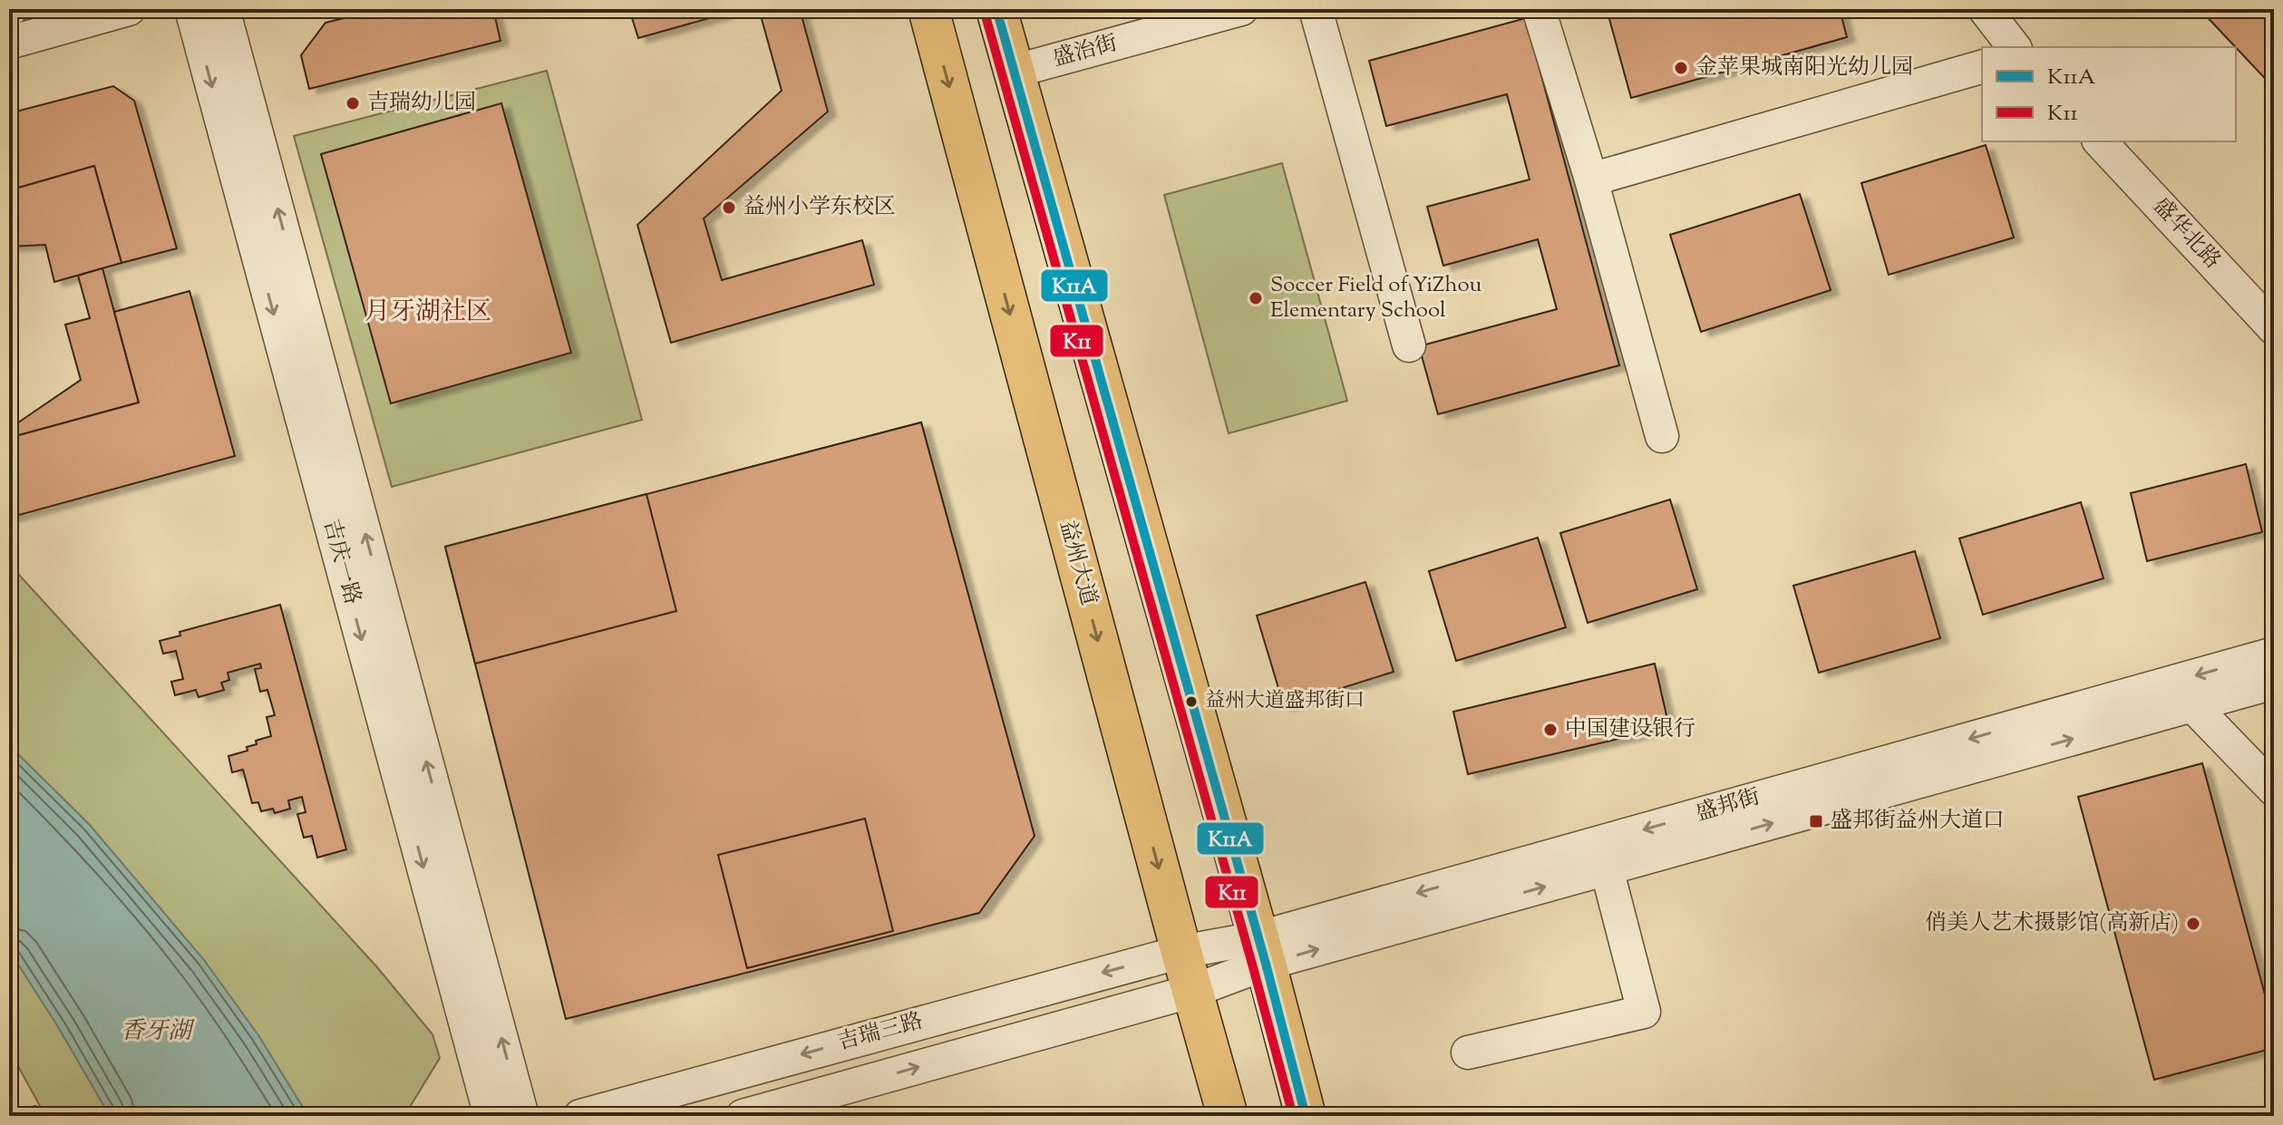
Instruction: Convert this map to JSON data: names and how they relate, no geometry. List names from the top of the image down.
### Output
{
  "streets": {
    "main road": ["益州大道"],
    "street": [
      "盛治街",
      "盛华北路",
      "吉庆一路",
      "盛邦街",
      "吉瑞三路"
    ]
  },
  "crossings": [
    ["益州大道", "盛邦街"],
    ["益州大道", "吉瑞三路"],
    ["盛邦街", "吉瑞三路"]
  ],
  "districts": ["月牙湖社区"],
  "water": ["香牙湖"],
  "places": {
    "other": [
      "金苹果城南阳光幼儿园",
      "吉瑞幼儿园",
      "益州小学东校区",
      "Soccer Field of YiZhou Elementary School",
      "益州大道盛邦街口",
      "中国建设银行",
      "俏美人艺术摄影馆(高新店)"
    ],
    "transit": ["盛邦街益州大道口"]
  },
  "lines": ["transit line K11A", "transit line K11"],
  "legend": ["K11A", "K11"]
}
